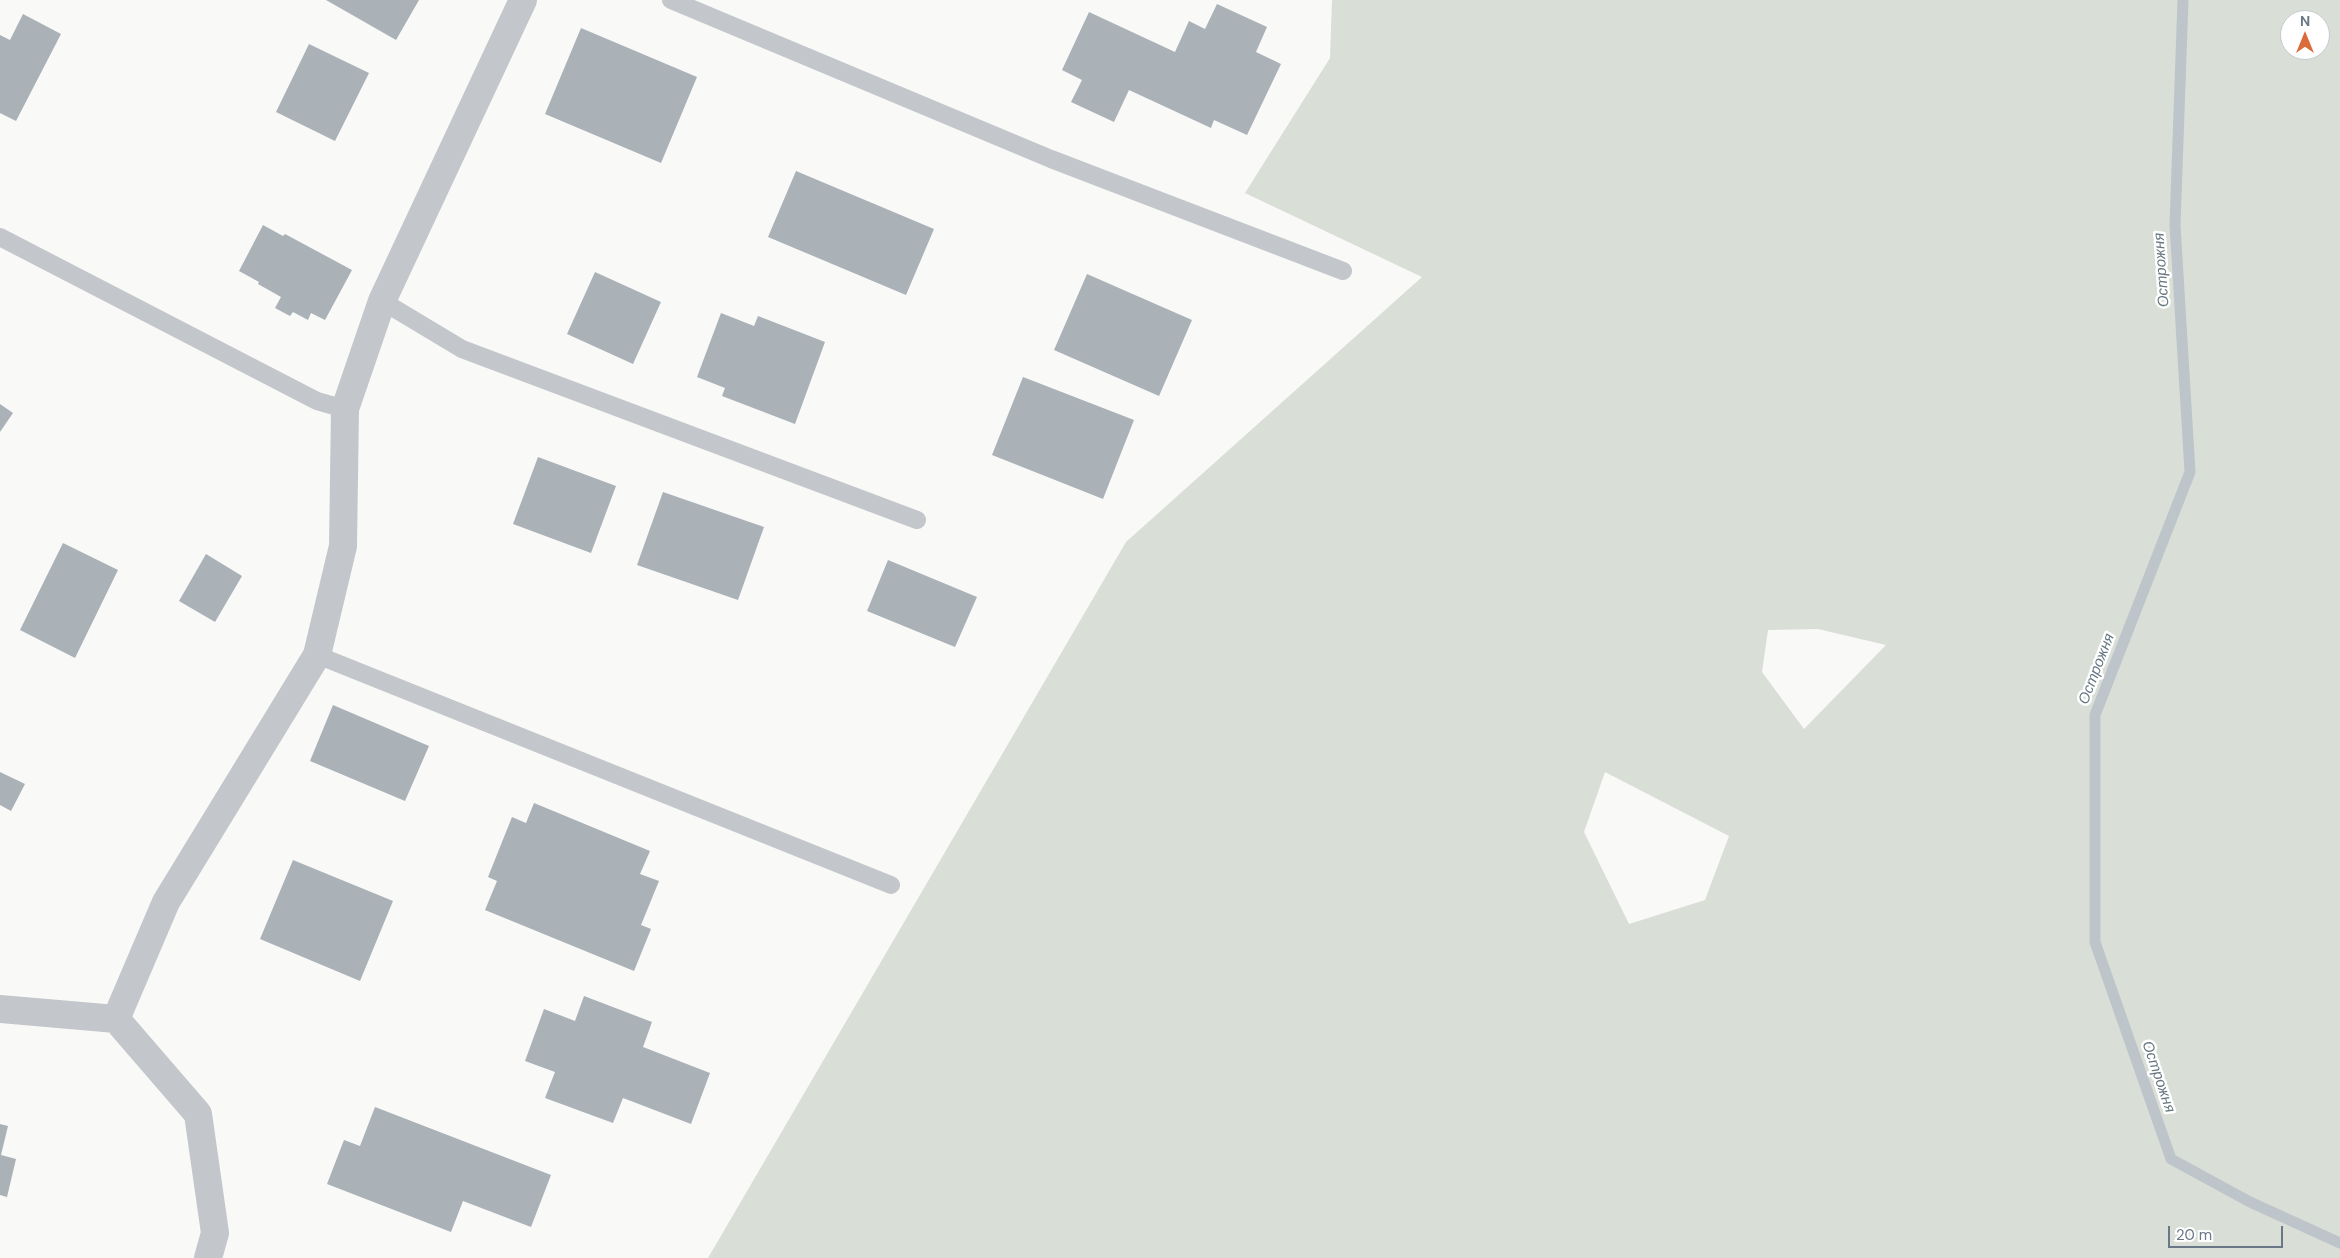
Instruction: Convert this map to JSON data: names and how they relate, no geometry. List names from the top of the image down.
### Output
{
  "water": ["Острожня"],
  "scale_bar": "20 m",
  "north": "top"
}
